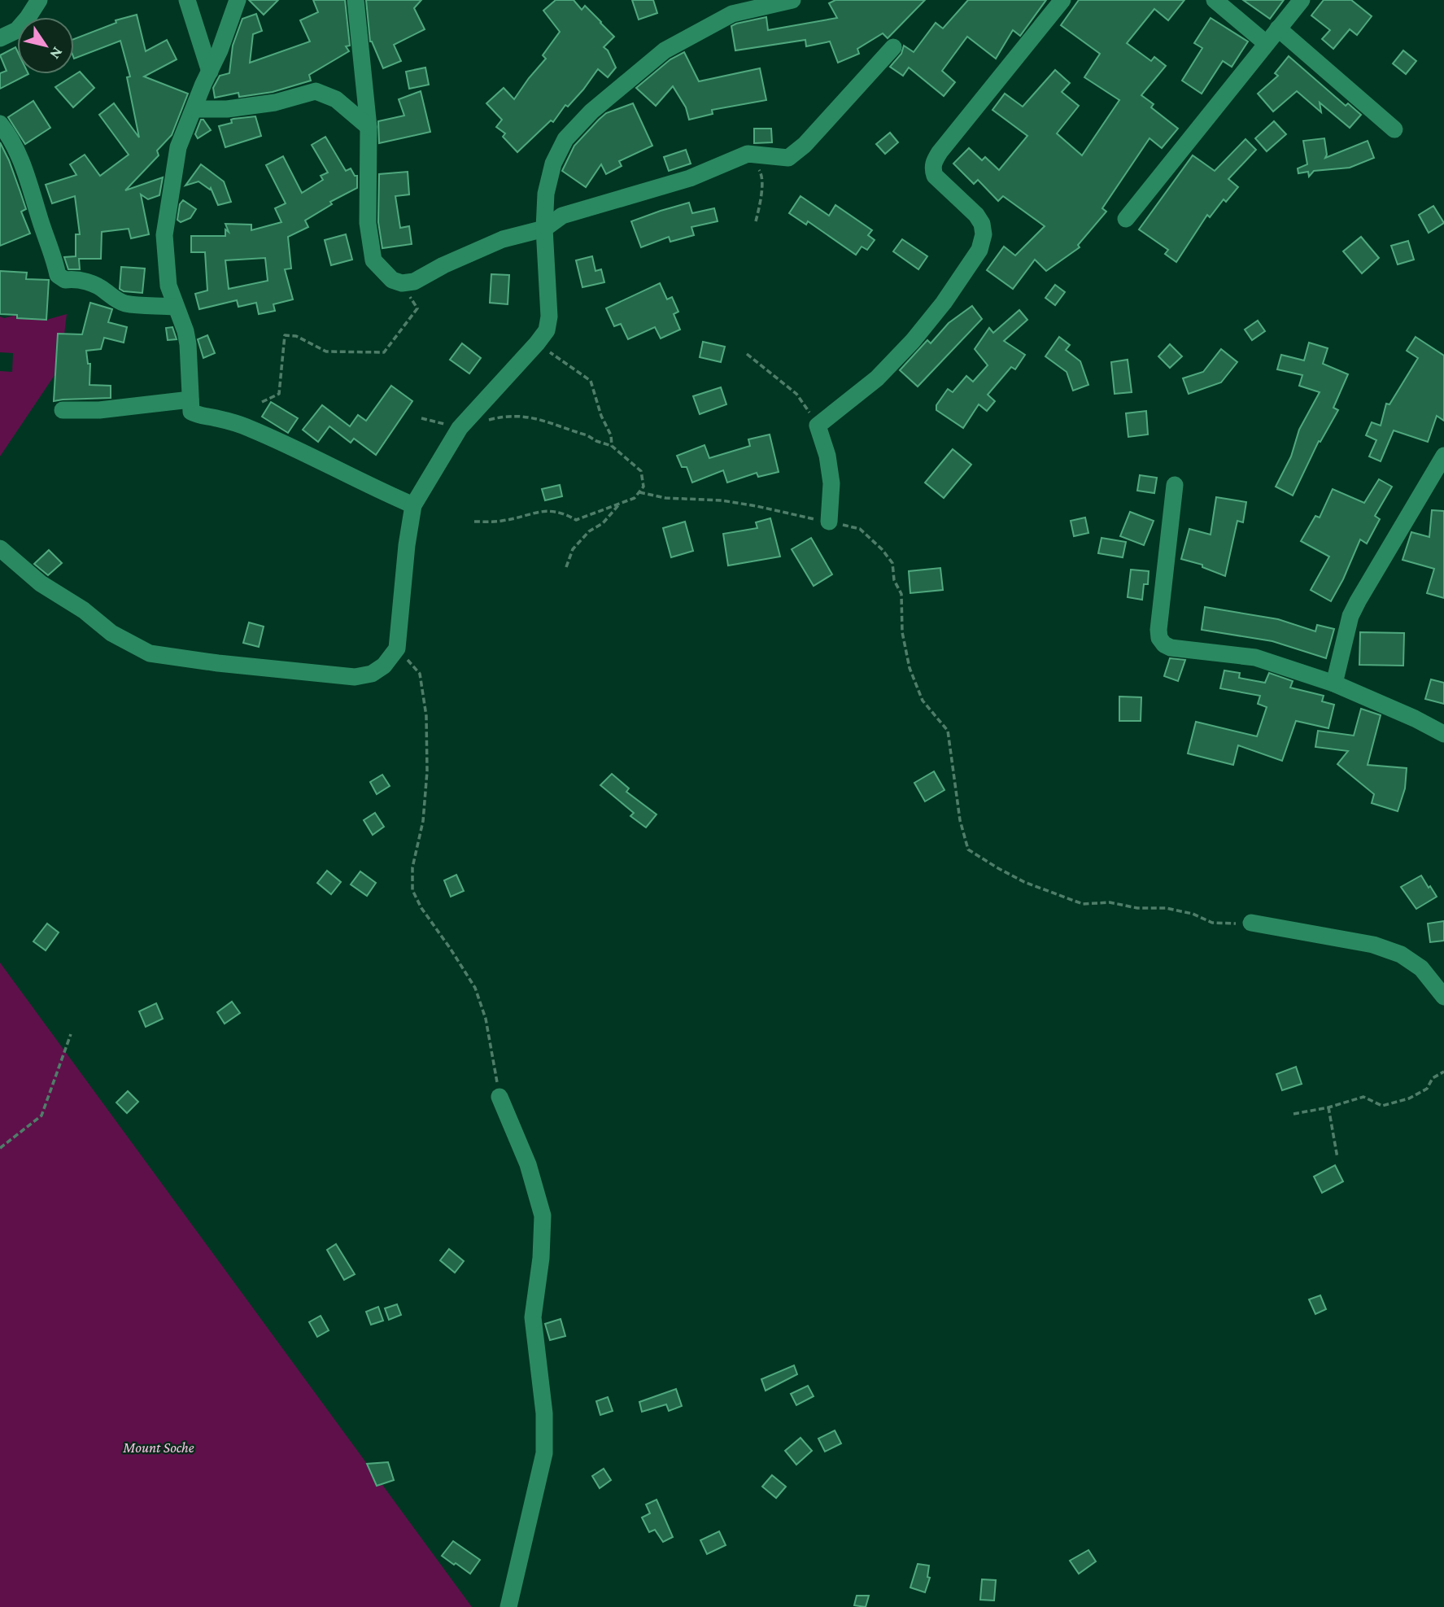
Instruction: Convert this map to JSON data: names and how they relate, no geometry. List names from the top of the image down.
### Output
{
  "parks": ["Mount Soche"],
  "north": "bottom right"
}
